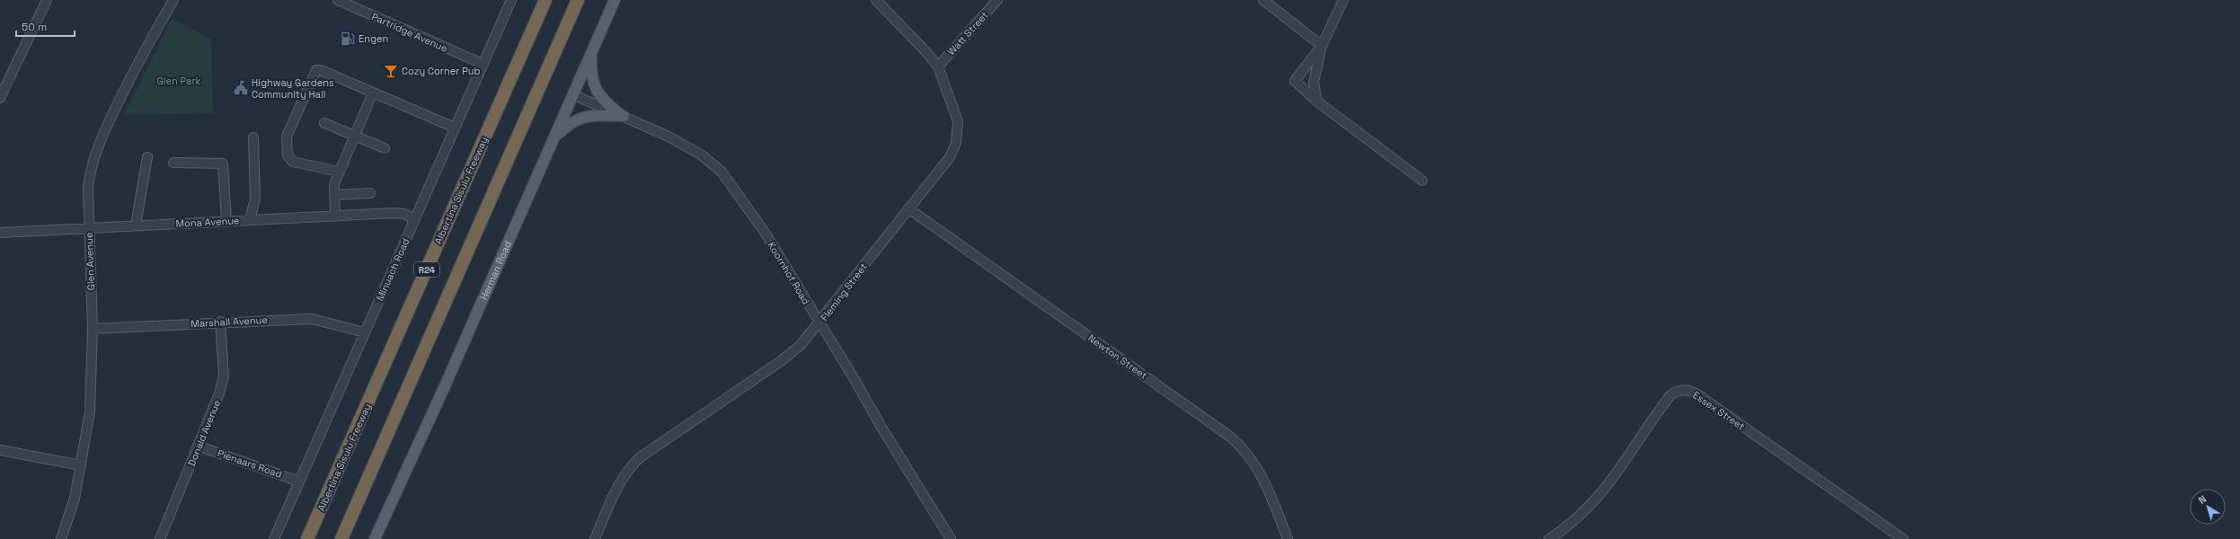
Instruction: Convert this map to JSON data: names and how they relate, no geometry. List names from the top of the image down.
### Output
{
  "streets": {
    "highway": ["Albertina Sisulu Freeway", "R24"],
    "main road": ["Herman Road"],
    "street": [
      "Partridge Avenue",
      "Watt Street",
      "Mona Avenue",
      "Glen Avenue",
      "Minuach Road",
      "Koornhof Road",
      "Fleming Street",
      "Marshall Avenue",
      "Newton Street",
      "Essex Street",
      "Donald Avenue",
      "Pienaars Road"
    ]
  },
  "crossings": [
    ["Partridge Avenue", "Minuach Road"],
    ["Watt Street", "Fleming Street"],
    ["Mona Avenue", "Glen Avenue"],
    ["Mona Avenue", "Minuach Road"],
    ["Glen Avenue", "Marshall Avenue"],
    ["Minuach Road", "Marshall Avenue"],
    ["Minuach Road", "Pienaars Road"],
    ["Herman Road", "Koornhof Road"],
    ["Koornhof Road", "Fleming Street"],
    ["Fleming Street", "Newton Street"],
    ["Marshall Avenue", "Donald Avenue"],
    ["Donald Avenue", "Pienaars Road"]
  ],
  "parks": ["Glen Park"],
  "places": {
    "fuel station": ["Engen"],
    "bar": ["Cozy Corner Pub"],
    "public building": ["Highway Gardens Community Hall"]
  },
  "scale_bar": "50 m",
  "north": "top left"
}
